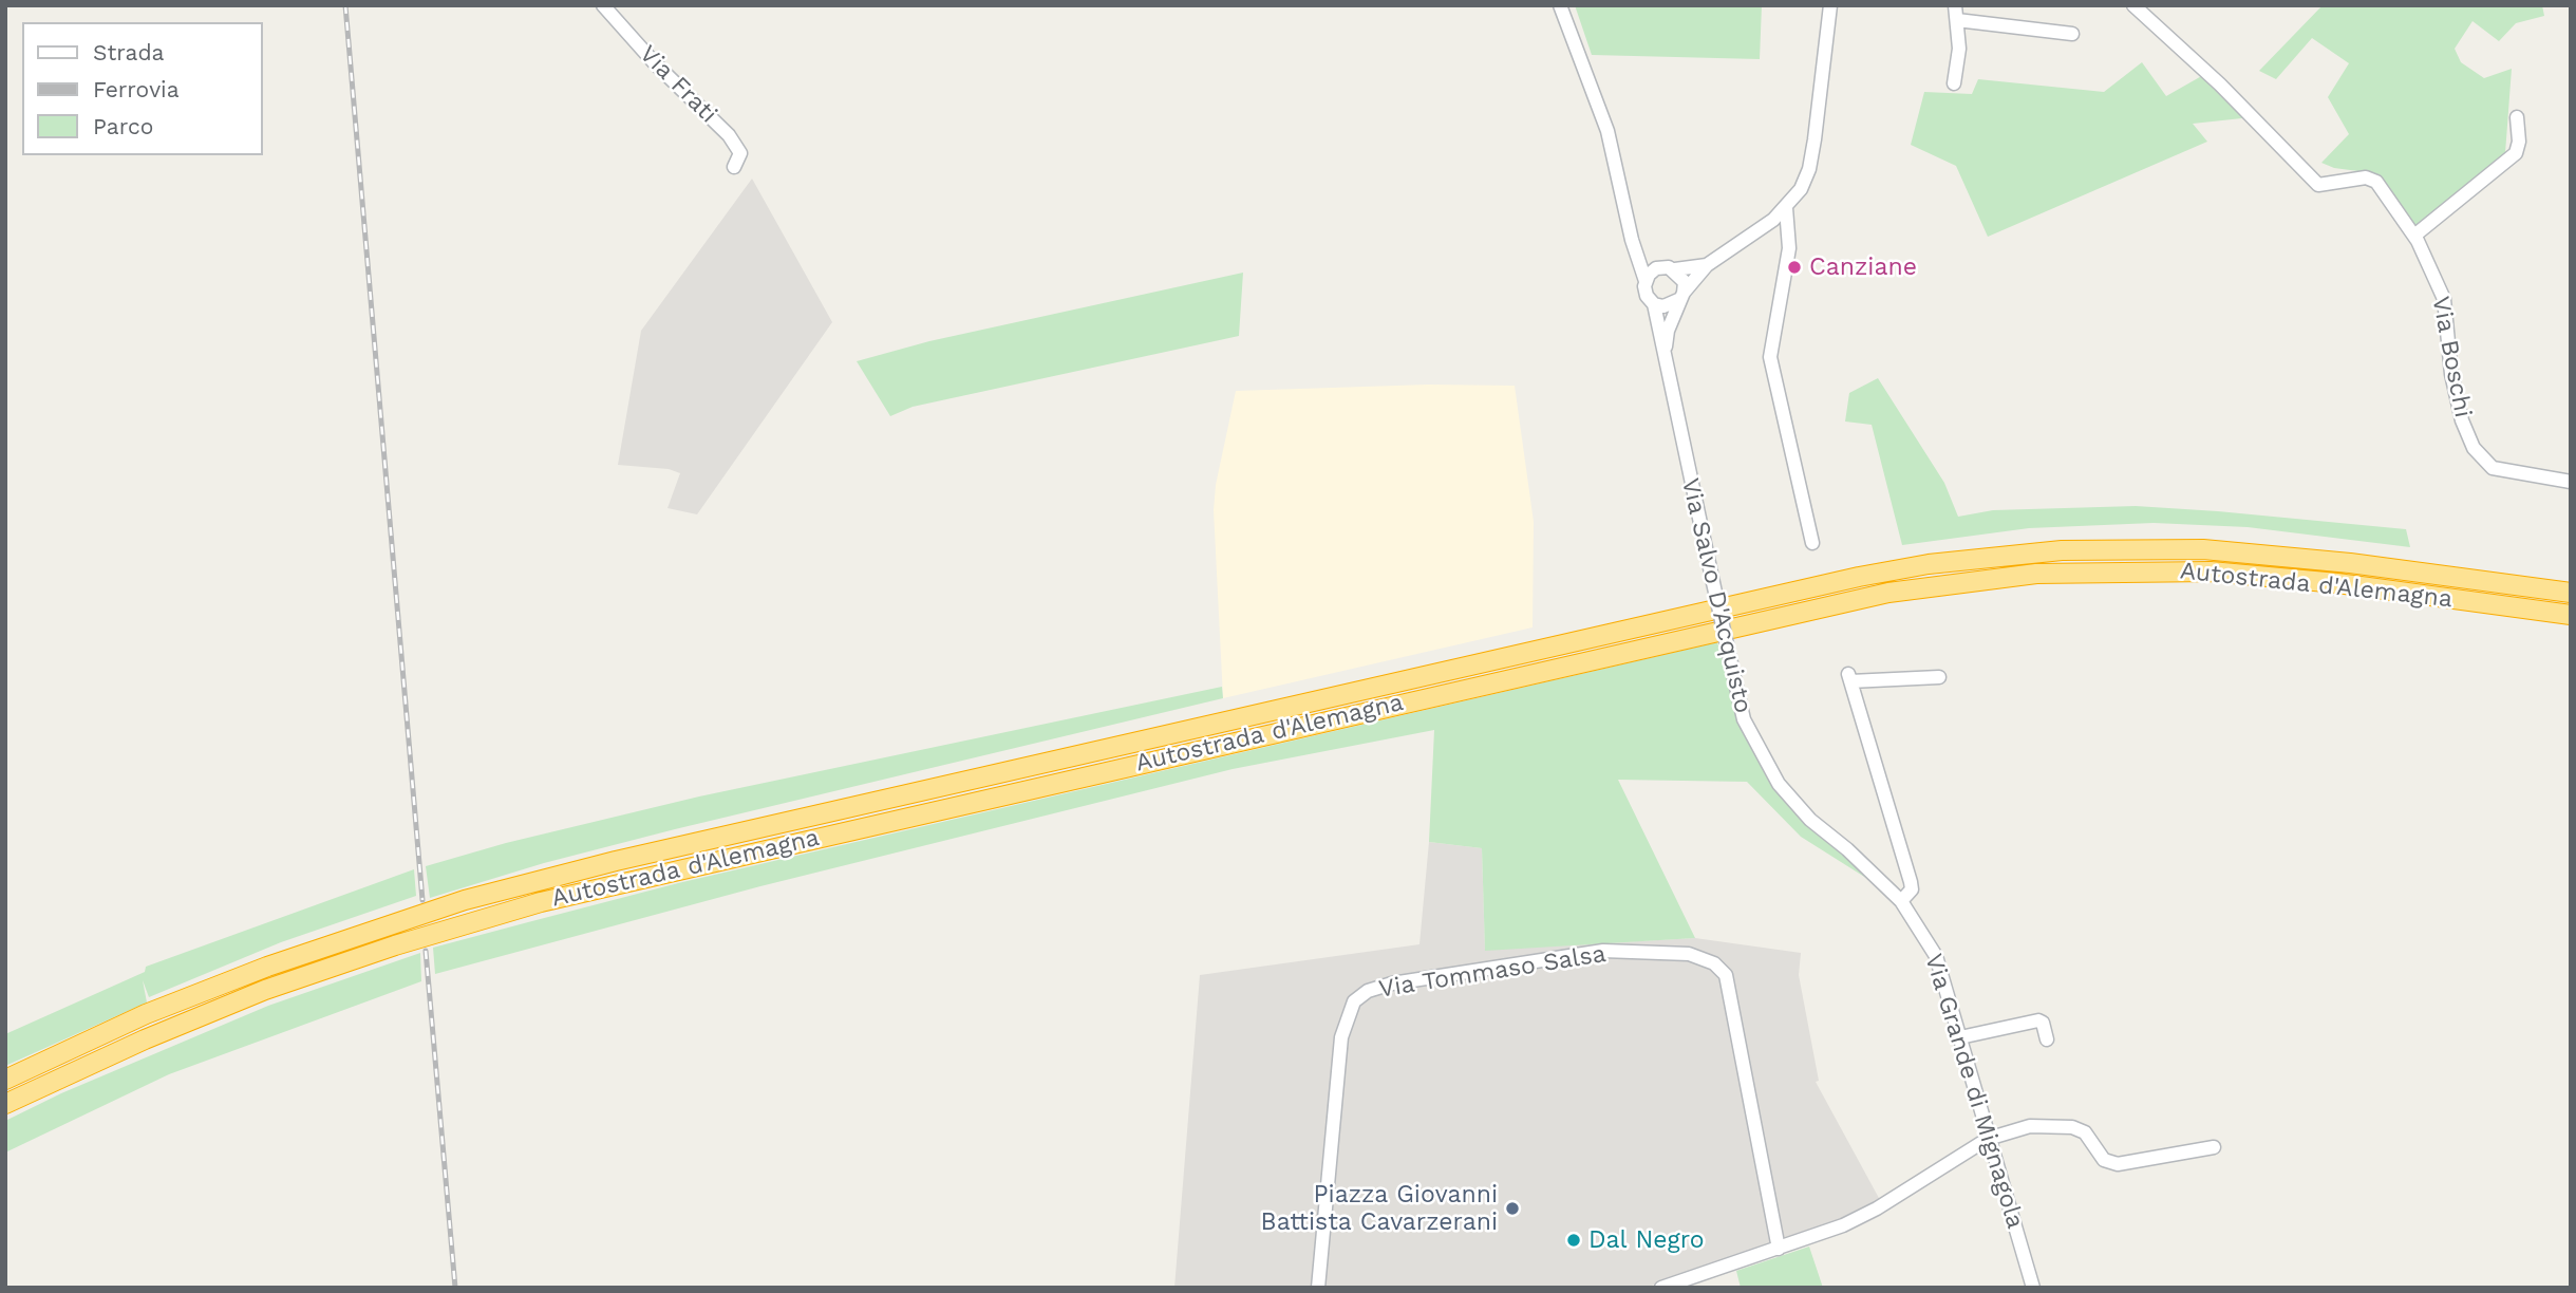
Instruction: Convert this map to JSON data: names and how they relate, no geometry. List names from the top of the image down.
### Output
{
  "streets": {
    "highway": ["Autostrada d'Alemagna"],
    "street": [
      "Via Frati",
      "Via Boschi",
      "Via Salvo D'Acquisto",
      "Via Tommaso Salsa",
      "Via Grande di Mignagola"
    ]
  },
  "crossings": [
    ["Via Salvo D'Acquisto", "Via Grande di Mignagola"]
  ],
  "places": ["Canziane", "Piazza Giovanni Battista Cavarzerani", "Dal Negro"],
  "legend": ["Strada", "Ferrovia", "Parco"]
}
